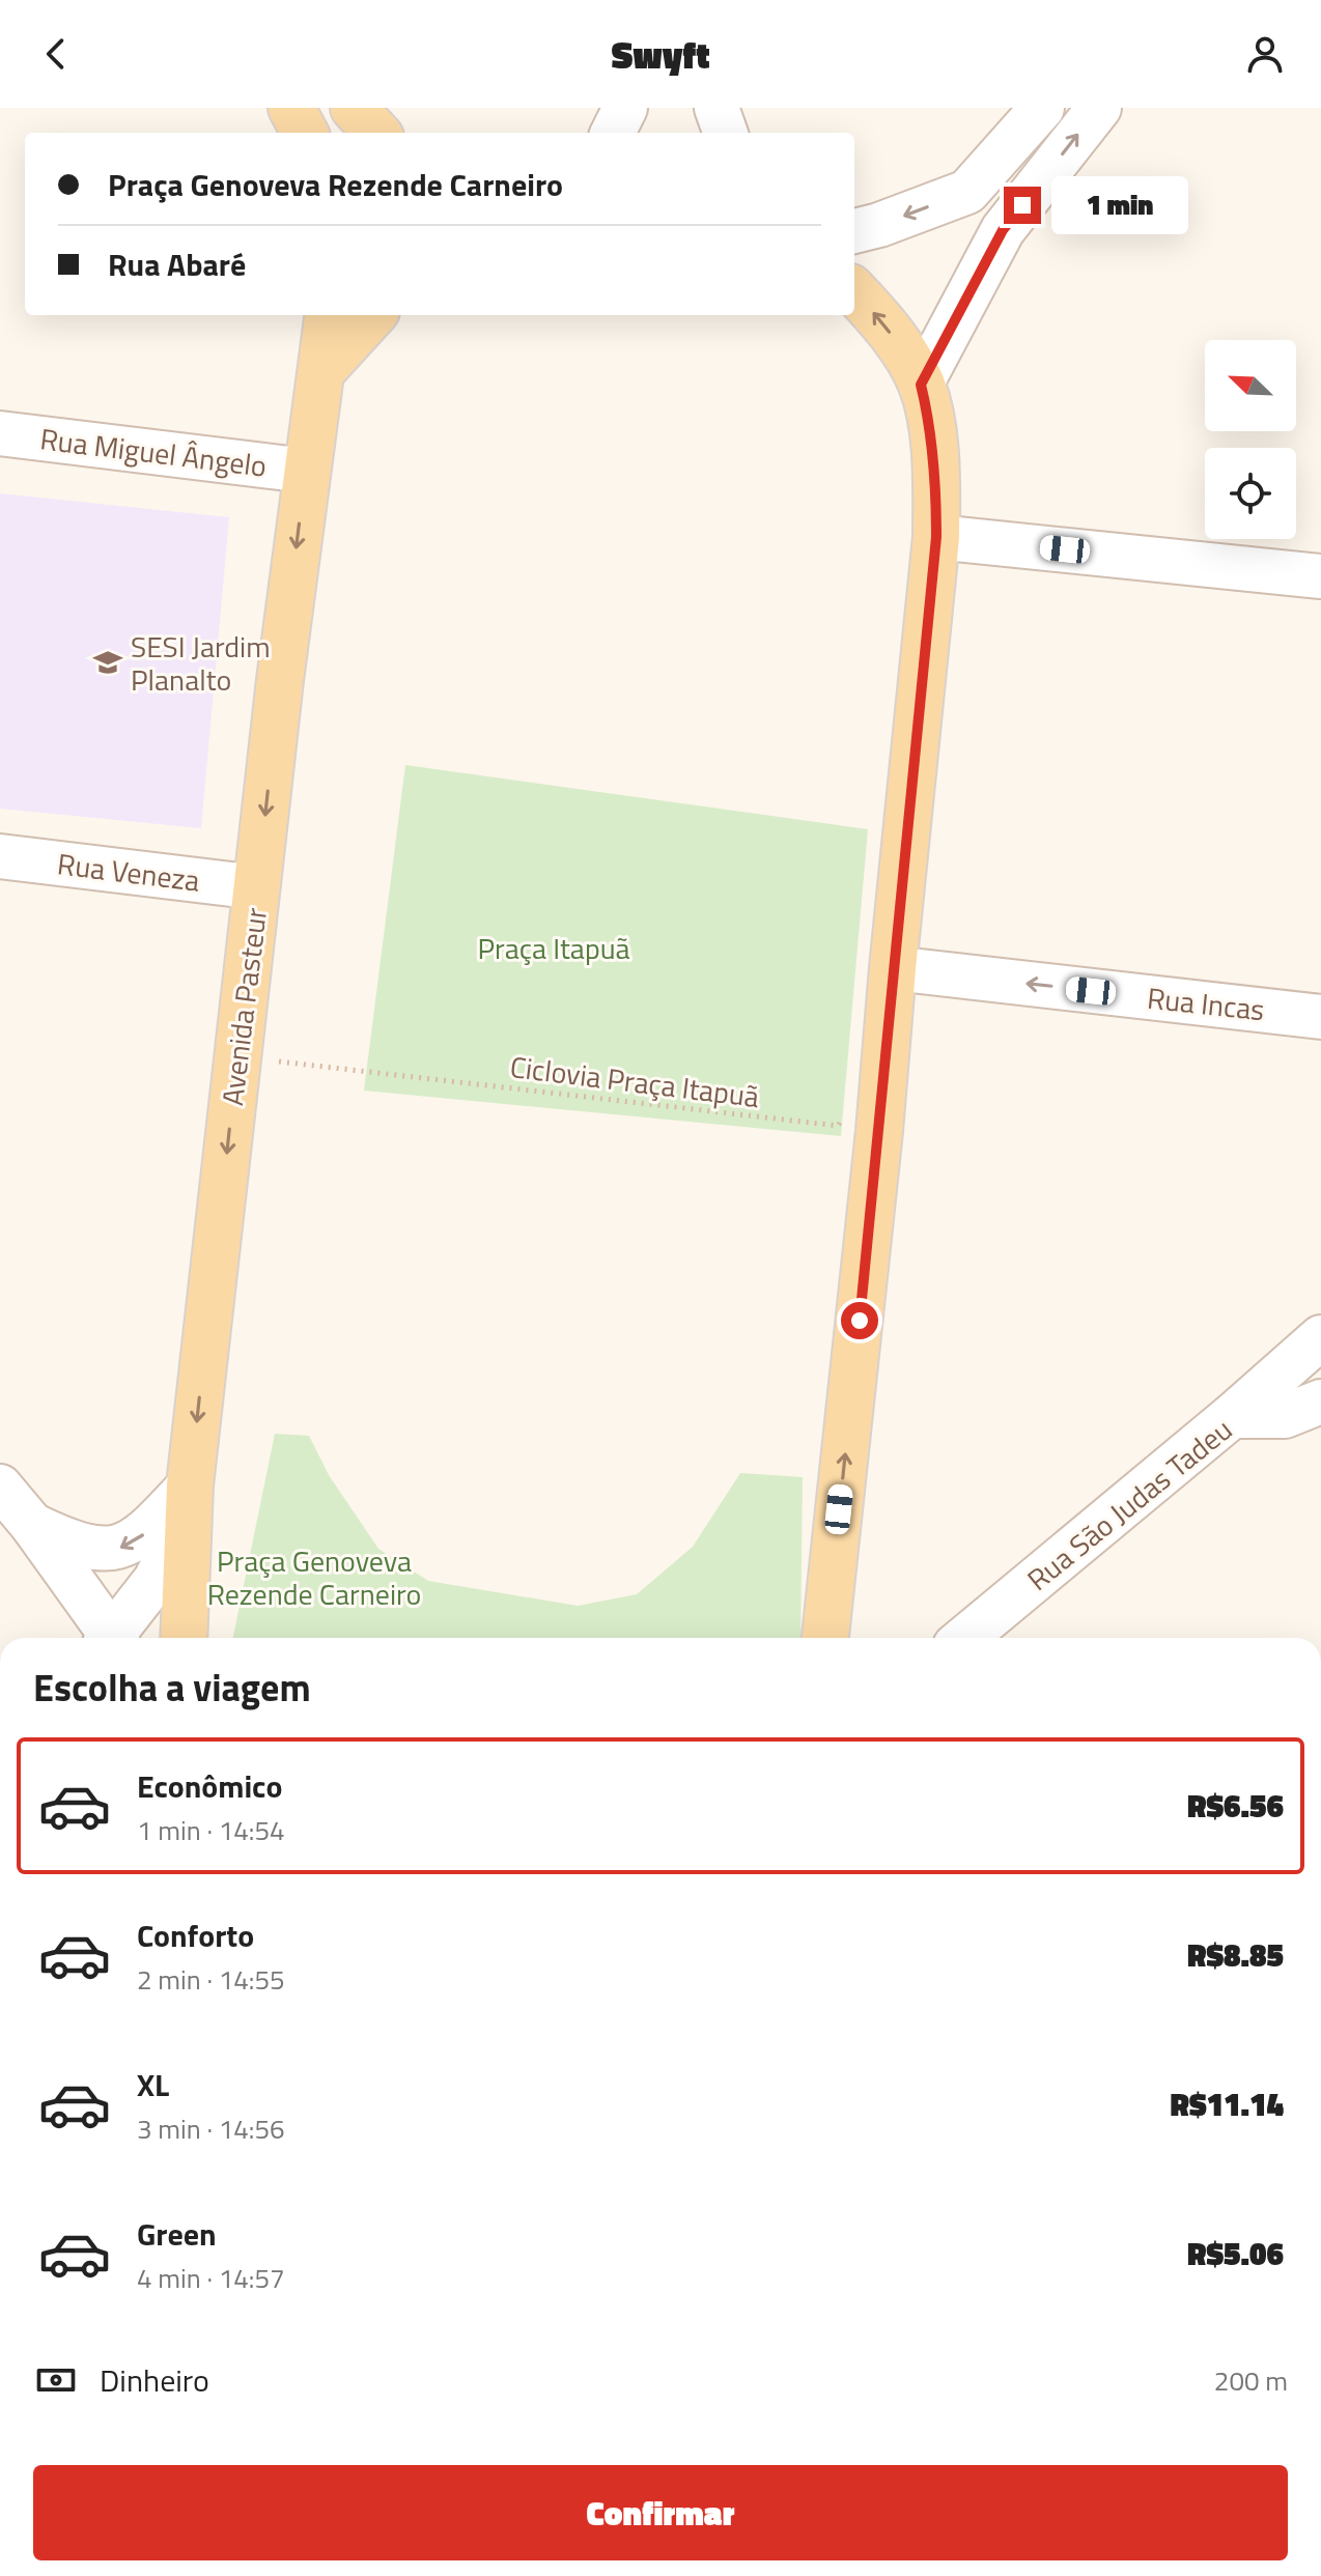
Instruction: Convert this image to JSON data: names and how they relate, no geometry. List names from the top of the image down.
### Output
{
  "streets": {
    "main road": ["Avenida Pasteur"],
    "street": [
      "Rua Miguel Ângelo",
      "Rua Veneza",
      "Rua Incas",
      "Rua São Judas Tadeu"
    ],
    "path": ["Ciclovia Praça Itapuã"]
  },
  "crossings": [
    ["Rua Miguel Ângelo", "Avenida Pasteur"],
    ["Rua Veneza", "Avenida Pasteur"],
    ["Avenida Pasteur", "Ciclovia Praça Itapuã"]
  ],
  "one_way": ["Rua Incas", "Avenida Pasteur"],
  "parks": ["Praça Itapuã", "Praça Genoveva Rezende Carneiro"],
  "places": {
    "school or university": ["SESI Jardim Planalto"]
  },
  "north": "top left",
  "page": {
    "header": "Swyft",
    "banner": ["Praça Genoveva Rezende Carneiro", "Rua Abaré"],
    "bubble": "1 min",
    "heading": "Escolha a viagem",
    "list": [
      {
        "name": "Econômico",
        "note": "1 min · 14:54",
        "value": "R$6.56"
      },
      {
        "name": "Conforto",
        "note": "2 min · 14:55",
        "value": "R$8.85"
      },
      {
        "name": "XL",
        "note": "3 min · 14:56",
        "value": "R$11.14"
      },
      {
        "name": "Green",
        "note": "4 min · 14:57",
        "value": "R$5.06"
      }
    ],
    "pay": ["Dinheiro", "200 m"],
    "buttons": "Confirmar"
  }
}
